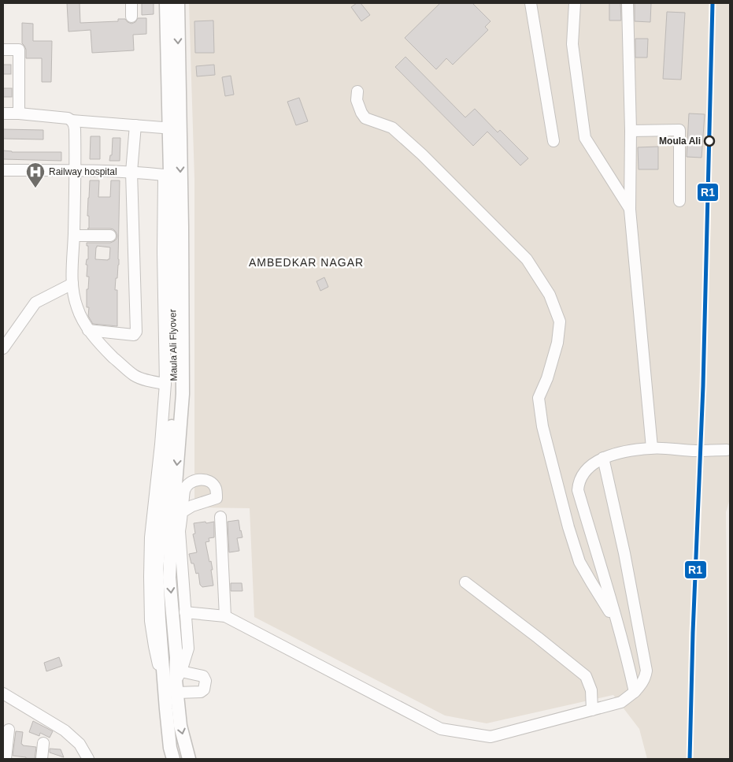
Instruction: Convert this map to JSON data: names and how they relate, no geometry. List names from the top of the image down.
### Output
{
  "streets": {
    "main road": ["Maula Ali Flyover"]
  },
  "districts": ["AMBEDKAR NAGAR"],
  "places": {
    "other": ["Moula Ali"],
    "hospital": ["Railway hospital"]
  },
  "lines": ["transit line R1"]
}
